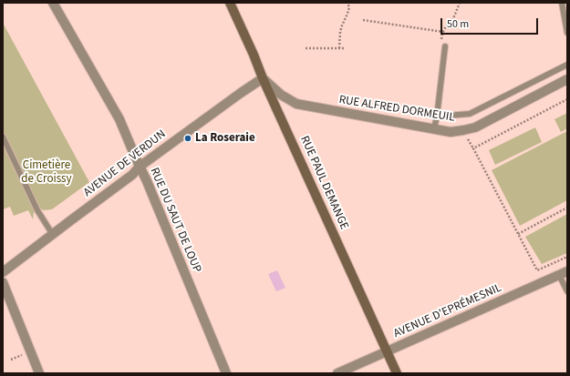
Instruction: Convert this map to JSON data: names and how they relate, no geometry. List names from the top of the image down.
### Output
{
  "streets": {
    "main road": ["RUE PAUL DEMANGE"],
    "street": [
      "RUE ALFRED DORMEUIL",
      "AVENUE DE VERDUN",
      "RUE DU SAUT DE LOUP",
      "AVENUE D'EPRÉMESNIL"
    ]
  },
  "crossings": [
    ["RUE ALFRED DORMEUIL", "AVENUE DE VERDUN"],
    ["RUE ALFRED DORMEUIL", "RUE PAUL DEMANGE"],
    ["AVENUE DE VERDUN", "RUE PAUL DEMANGE"],
    ["AVENUE DE VERDUN", "RUE DU SAUT DE LOUP"],
    ["RUE PAUL DEMANGE", "AVENUE D'EPRÉMESNIL"]
  ],
  "parks": ["Cimetière de Croissy"],
  "places": ["La Roseraie"],
  "scale_bar": "50 m"
}
